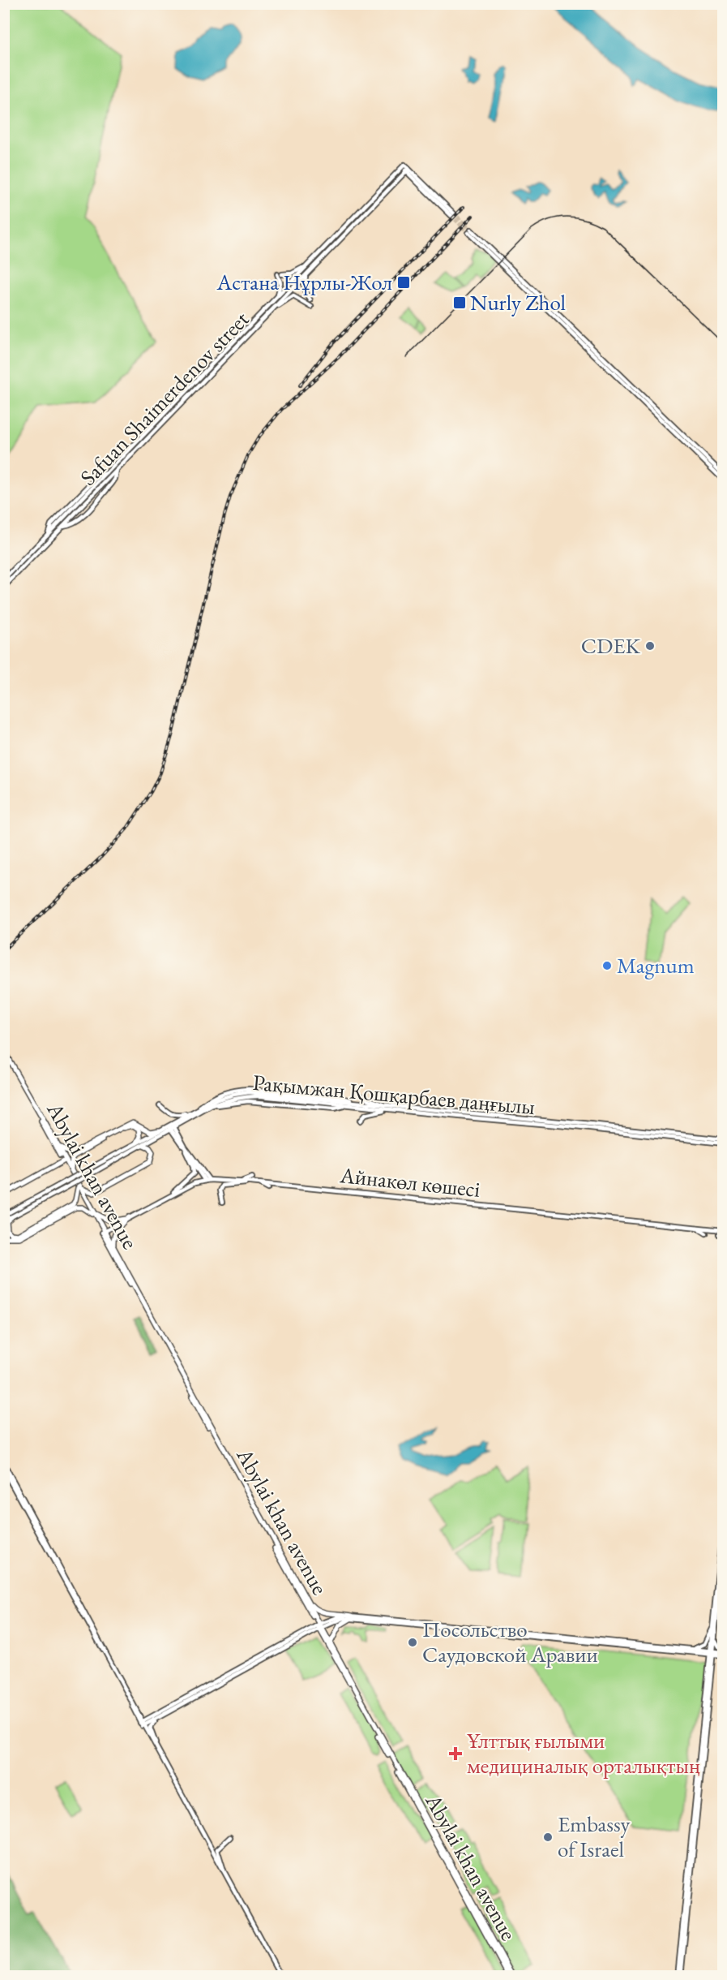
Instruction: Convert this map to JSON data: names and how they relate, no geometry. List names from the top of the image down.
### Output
{
  "streets": {
    "main road": [
      "Safuan Shaimerdenov street",
      "Рақымжан Қошқарбаев даңғылы",
      "Abylai khan avenue",
      "Айнакөл көшесі"
    ]
  },
  "crossings": [
    ["Abylai khan avenue", "Айнакөл көшесі"]
  ],
  "places": {
    "transit": ["Астана Нұрлы-Жол", "Nurly Zhol"],
    "other": [
      "CDEK",
      "Magnum",
      "Посольство Саудовской Аравии",
      "Embassy of Israel"
    ],
    "health": ["Ұлттық ғылыми медициналық орталықтың"]
  }
}
